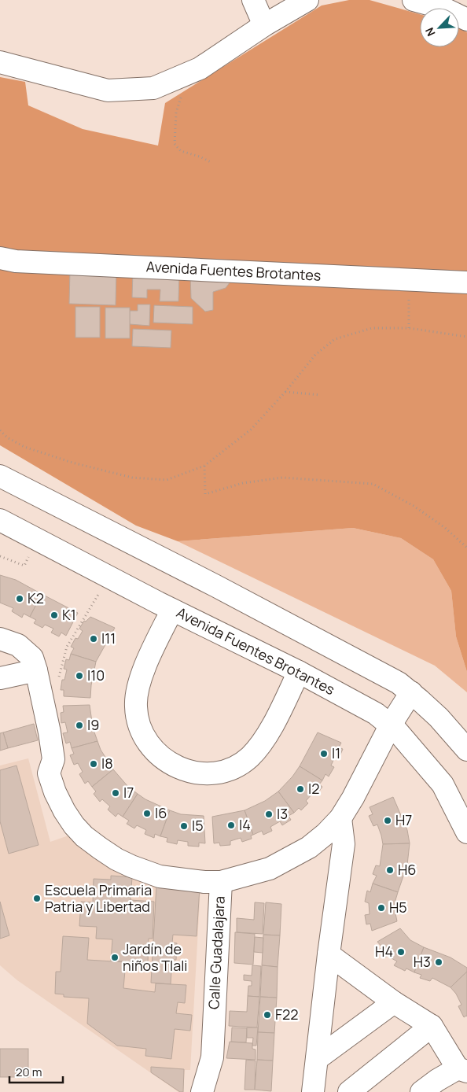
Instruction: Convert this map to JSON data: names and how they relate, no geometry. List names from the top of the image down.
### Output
{
  "streets": {
    "street": ["Avenida Fuentes Brotantes", "Calle Guadalajara"]
  },
  "crossings": [
    ["Avenida Fuentes Brotantes", "Calle Guadalajara"]
  ],
  "places": [
    "K2",
    "K1",
    "I11",
    "I10",
    "I9",
    "I1",
    "I8",
    "I2",
    "I7",
    "I6",
    "I3",
    "H7",
    "I4",
    "I5",
    "H6",
    "Escuela Primaria Patria y Libertad",
    "H5",
    "H4",
    "Jardín de niños Tlali",
    "H3",
    "F22"
  ],
  "scale_bar": "20 m",
  "north": "bottom left"
}
